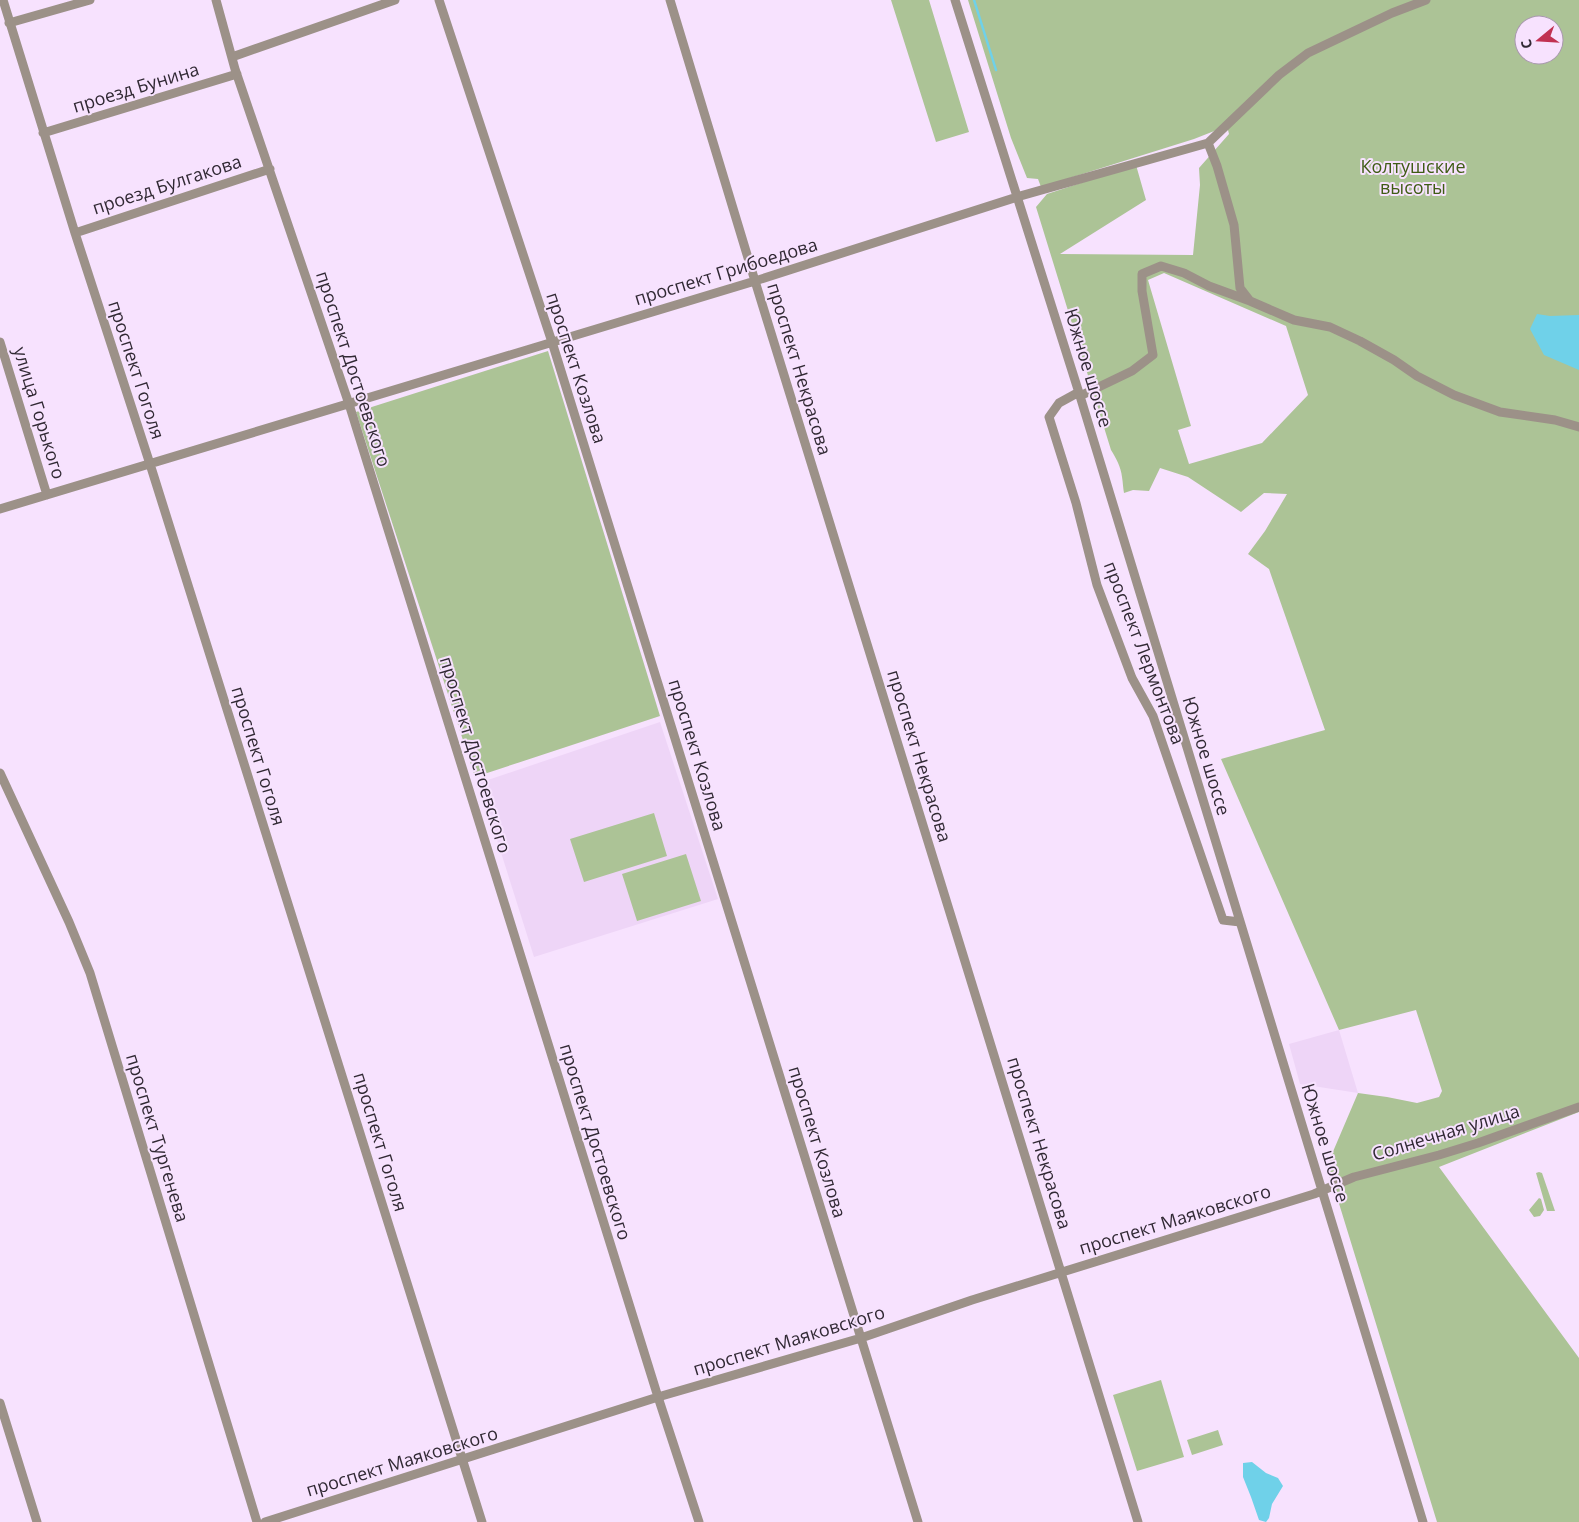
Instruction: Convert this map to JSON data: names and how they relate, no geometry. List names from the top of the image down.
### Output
{
  "streets": {
    "street": [
      "проезд Бунина",
      "проезд Булгакова",
      "проспект Грибоедова",
      "проспект Козлова",
      "Южное шоссе",
      "проспект Достоевского",
      "проспект Некрасова",
      "проспект Гоголя",
      "улица Горького",
      "проспект Лермонтова",
      "Солнечная улица",
      "проспект Тургенева",
      "проспект Маяковского"
    ]
  },
  "crossings": [
    ["проезд Бунина", "проспект Достоевского"],
    ["проезд Бунина", "проспект Гоголя"],
    ["проезд Булгакова", "проспект Достоевского"],
    ["проезд Булгакова", "проспект Гоголя"],
    ["проспект Грибоедова", "проспект Козлова"],
    ["проспект Грибоедова", "Южное шоссе"],
    ["проспект Грибоедова", "проспект Достоевского"],
    ["проспект Грибоедова", "проспект Некрасова"],
    ["проспект Грибоедова", "проспект Гоголя"],
    ["проспект Грибоедова", "улица Горького"],
    ["проспект Козлова", "проспект Маяковского"],
    ["Южное шоссе", "проспект Лермонтова"],
    ["Южное шоссе", "Солнечная улица"],
    ["Южное шоссе", "проспект Маяковского"],
    ["проспект Достоевского", "проспект Маяковского"],
    ["проспект Некрасова", "проспект Маяковского"],
    ["проспект Гоголя", "проспект Маяковского"],
    ["Солнечная улица", "проспект Маяковского"]
  ],
  "parks": ["Колтушские высоты"],
  "north": "left"
}
